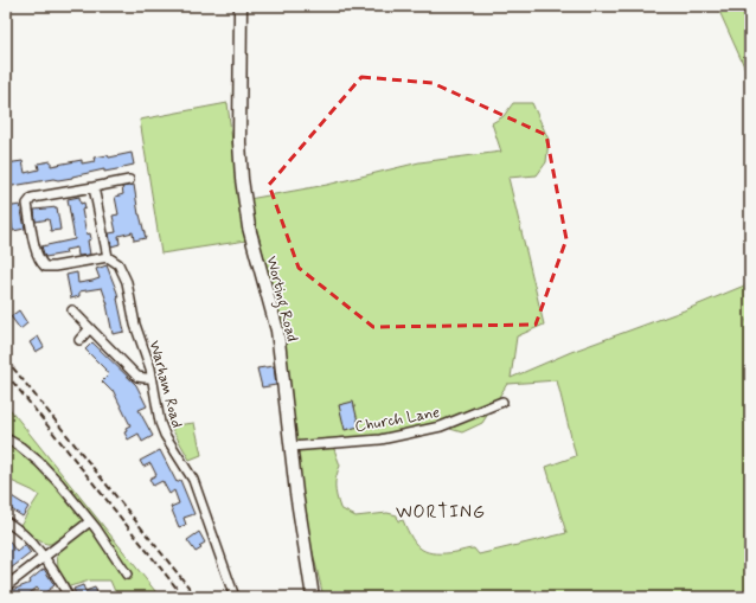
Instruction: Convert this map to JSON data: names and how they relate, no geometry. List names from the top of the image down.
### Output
{
  "streets": {
    "main road": ["Worting Road"],
    "street": ["Warham Road", "Church Lane"]
  },
  "crossings": [
    ["Worting Road", "Church Lane"]
  ],
  "districts": ["WORTING"]
}
